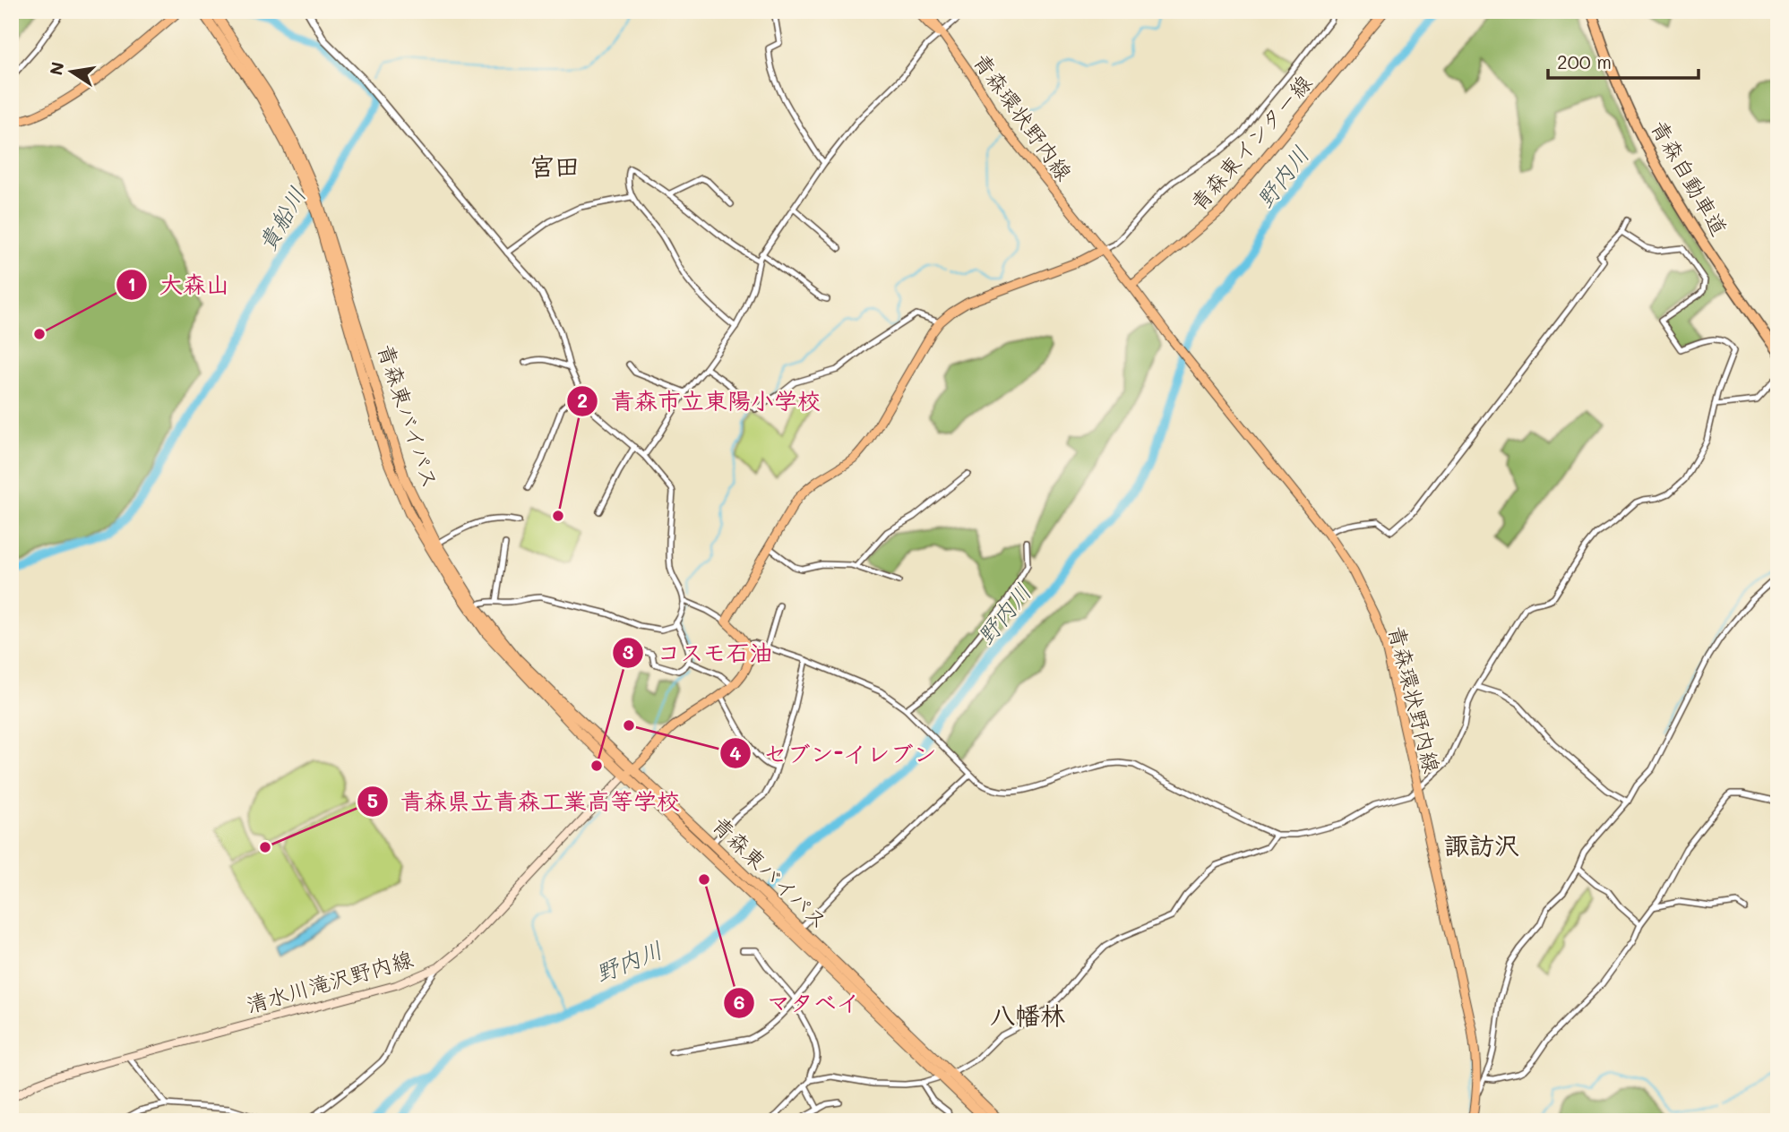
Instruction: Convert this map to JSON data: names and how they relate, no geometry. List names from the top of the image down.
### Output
{
  "streets": {
    "highway": ["青森自動車道", "青森東バイパス"],
    "main road": ["青森環状野内線", "青森東インター線", "清水川滝沢野内線"]
  },
  "crossings": [
    ["青森環状野内線", "青森東インター線"],
    ["青森東バイパス", "清水川滝沢野内線"]
  ],
  "districts": ["宮田", "諏訪沢", "八幡林"],
  "water": ["野内川", "貴船川"],
  "places": [
    "大森山",
    "青森市立東陽小学校",
    "セブン-イレブン",
    "コスモ石油",
    "青森県立青森工業高等学校",
    "マタベイ"
  ],
  "scale_bar": "200 m",
  "north": "left"
}
